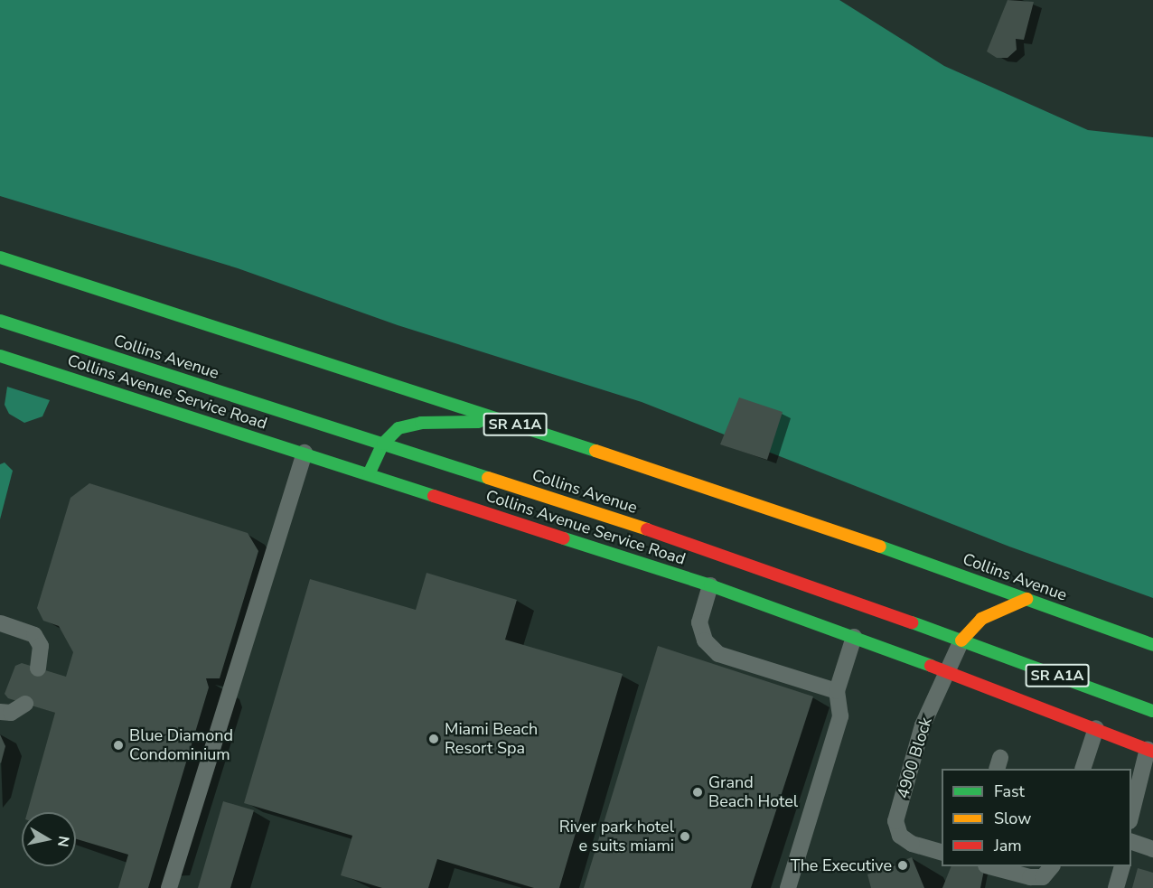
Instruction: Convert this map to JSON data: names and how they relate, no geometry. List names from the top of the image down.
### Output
{
  "streets": {
    "main road": ["Collins Avenue", "Collins Avenue Service Road", "SR A1A"],
    "lane": ["4900 Block"]
  },
  "crossings": [
    ["Collins Avenue", "4900 Block"],
    ["Collins Avenue Service Road", "4900 Block"]
  ],
  "places": [
    "Miami Beach Resort Spa",
    "Blue Diamond Condominium",
    "Grand Beach Hotel",
    "River park hotel e suits miami",
    "The Executive"
  ],
  "legend": ["Fast", "Slow", "Jam"],
  "north": "right"
}
